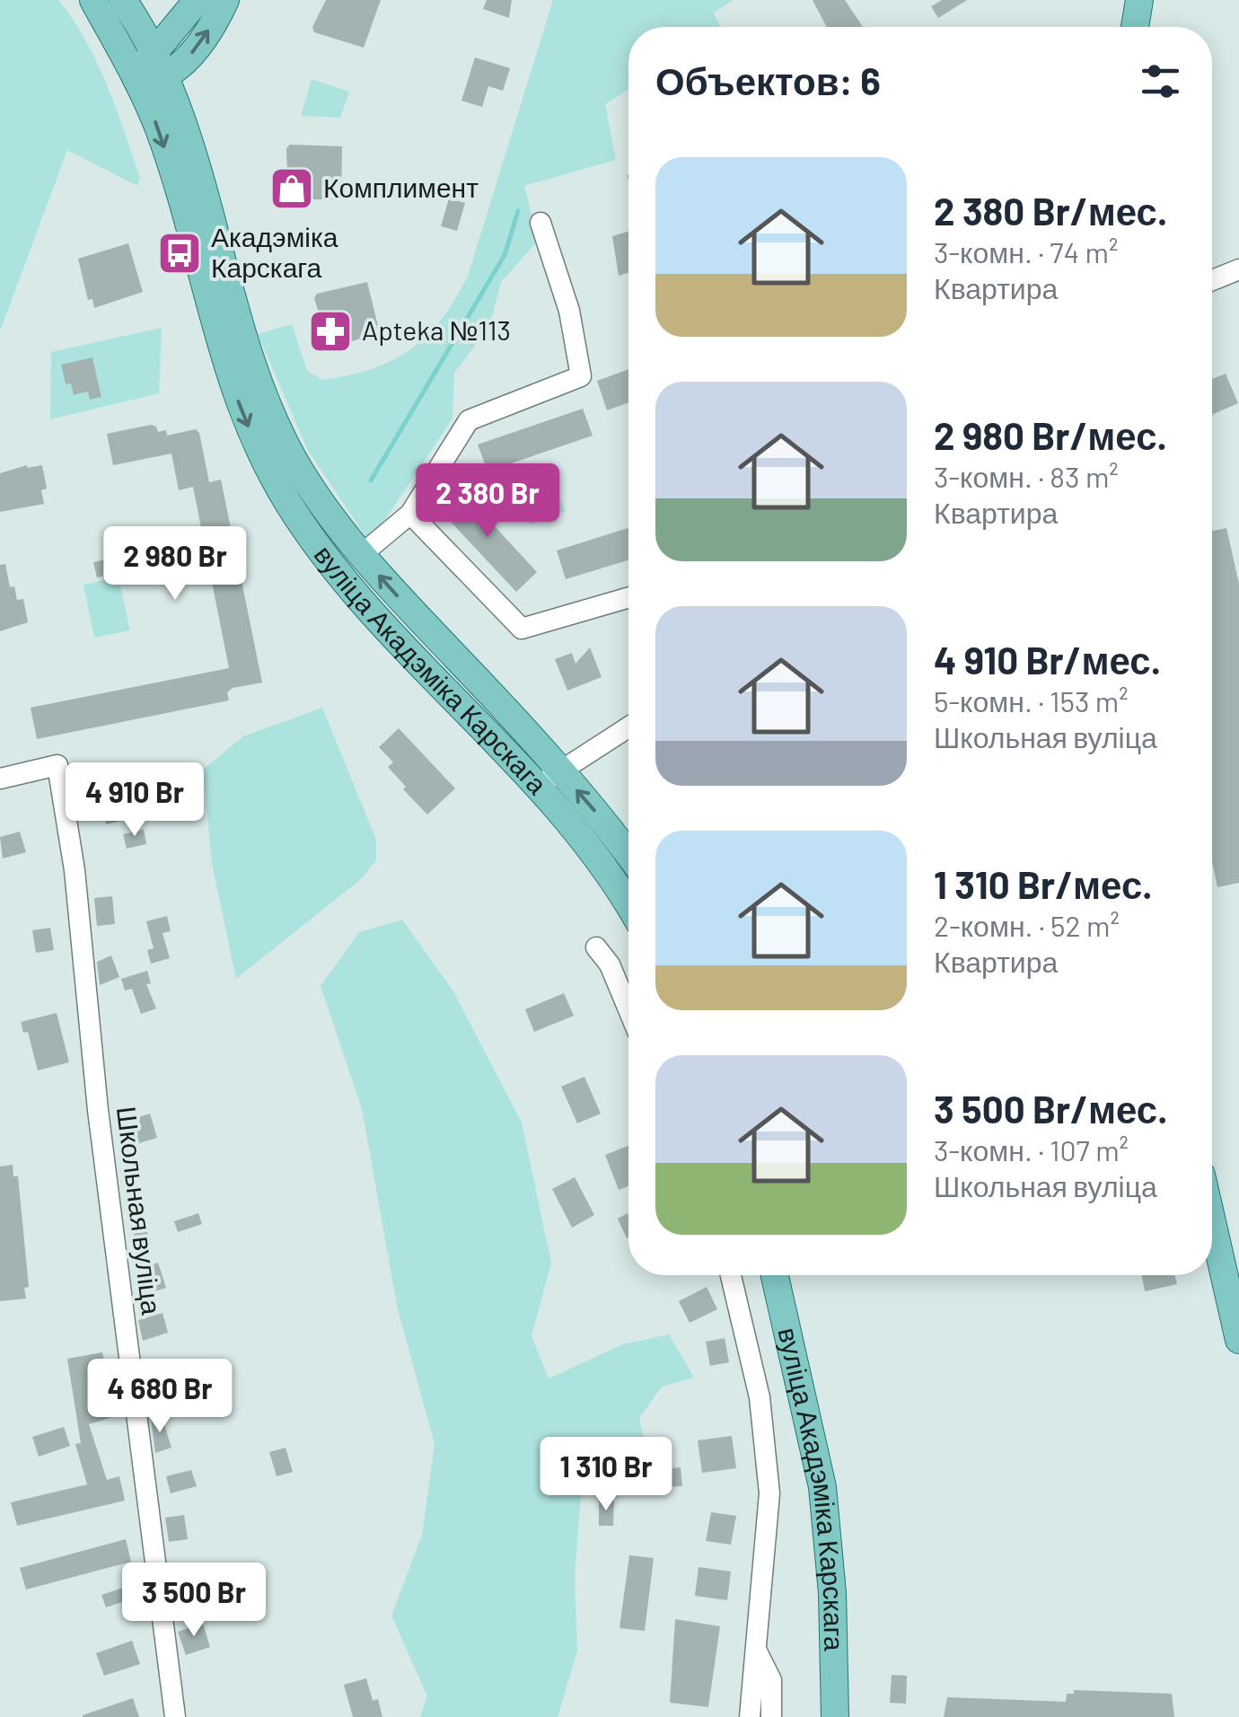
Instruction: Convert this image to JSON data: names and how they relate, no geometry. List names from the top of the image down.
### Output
{
  "streets": {
    "main road": ["вуліца Акадэміка Карскага"],
    "street": ["Школьная вуліца"]
  },
  "places": {
    "shop": ["Комплимент"],
    "bus stop": ["Акадэміка Карскага"],
    "pharmacy": ["Apteka №113"]
  },
  "page": {
    "heading": "Объектов: 6",
    "list": [
      {
        "name": "2 380 Br/мес.",
        "note": "3-комн. · 74 m² · Квартира"
      },
      {
        "name": "2 980 Br/мес.",
        "note": "3-комн. · 83 m² · Квартира"
      },
      {
        "name": "4 910 Br/мес.",
        "note": "5-комн. · 153 m² · Школьная вуліца"
      },
      {
        "name": "1 310 Br/мес.",
        "note": "2-комн. · 52 m² · Квартира"
      },
      {
        "name": "3 500 Br/мес.",
        "note": "3-комн. · 107 m² · Школьная вуліца"
      }
    ],
    "price": [
      "2 380 Br",
      "2 980 Br",
      "4 910 Br",
      "4 680 Br",
      "1 310 Br",
      "3 500 Br"
    ]
  }
}
